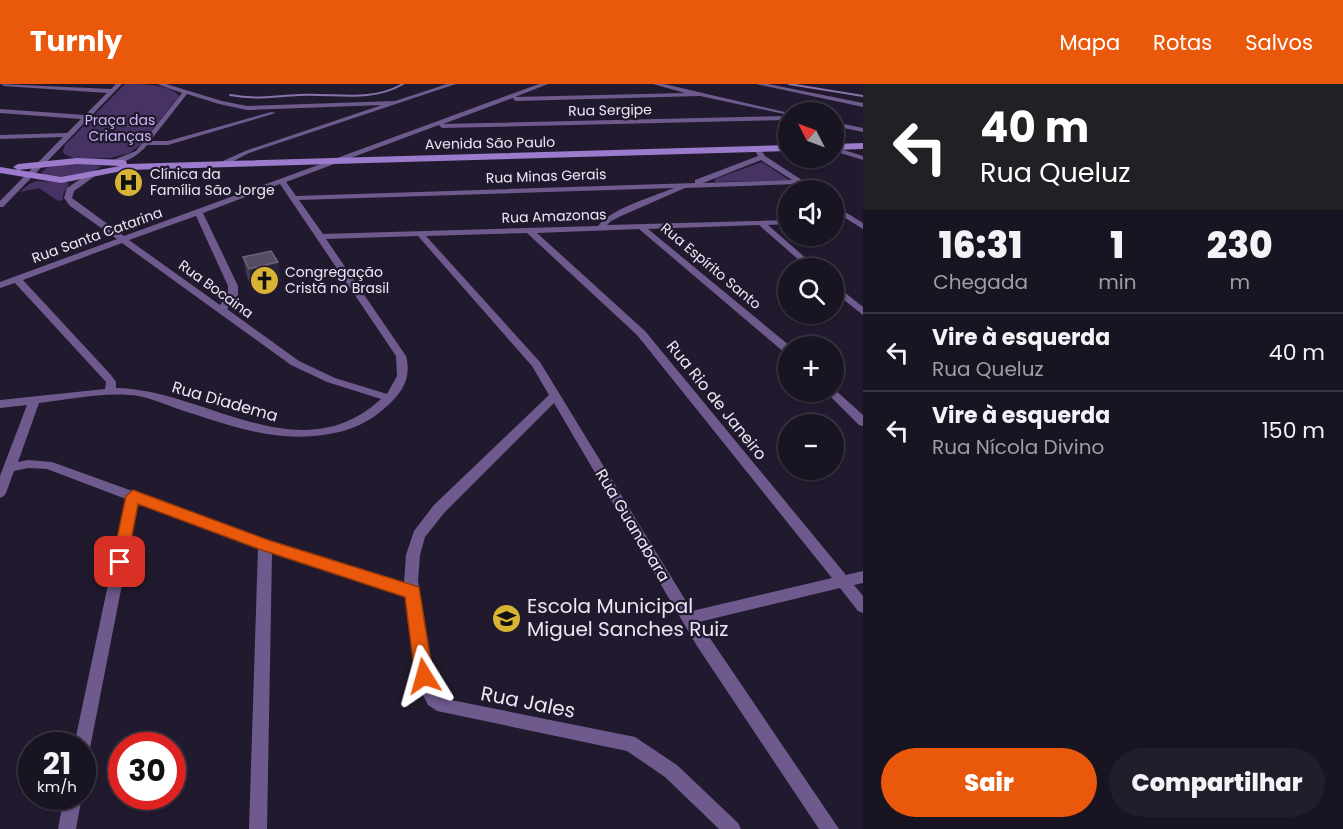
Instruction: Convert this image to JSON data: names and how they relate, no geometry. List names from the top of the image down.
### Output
{
  "streets": {
    "main road": ["Avenida São Paulo"],
    "street": [
      "Rua Sergipe",
      "Rua Minas Gerais",
      "Rua Amazonas",
      "Rua Santa Catarina",
      "Rua Espírito Santo",
      "Rua Bocaina",
      "Rua Rio de Janeiro",
      "Rua Diadema",
      "Rua Guanabara",
      "Rua Jales"
    ]
  },
  "crossings": [
    ["Rua Sergipe", "Rua Santa Catarina"],
    ["Avenida São Paulo", "Rua Santa Catarina"],
    ["Avenida São Paulo", "Rua Bocaina"],
    ["Rua Minas Gerais", "Rua Diadema"],
    ["Rua Amazonas", "Rua Espírito Santo"],
    ["Rua Amazonas", "Rua Rio de Janeiro"],
    ["Rua Amazonas", "Rua Diadema"],
    ["Rua Amazonas", "Rua Guanabara"],
    ["Rua Santa Catarina", "Rua Bocaina"],
    ["Rua Santa Catarina", "Rua Diadema"],
    ["Rua Bocaina", "Rua Diadema"],
    ["Rua Guanabara", "Rua Jales"]
  ],
  "parks": ["Praça das Crianças"],
  "places": {
    "hospital": ["Clínica da Família São Jorge"],
    "church": ["Congregação Cristã no Brasil"],
    "school or university": ["Escola Municipal Miguel Sanches Ruiz"]
  },
  "north": "top left",
  "page": {
    "header": "Turnly",
    "nav": ["Mapa", "Rotas", "Salvos"],
    "turn": ["40 m", "Rua Queluz"],
    "map_buttons": ["+", "−"],
    "eta": [
      "16:31",
      "Chegada",
      "1",
      "min",
      "230",
      "m"
    ],
    "list": [
      {
        "name": "Vire à esquerda",
        "note": "Rua Queluz",
        "value": "40 m"
      },
      {
        "name": "Vire à esquerda",
        "note": "Rua Nícola Divino",
        "value": "150 m"
      }
    ],
    "speed": "21 km/h",
    "limit": "30",
    "buttons": ["Sair", "Compartilhar"]
  }
}
